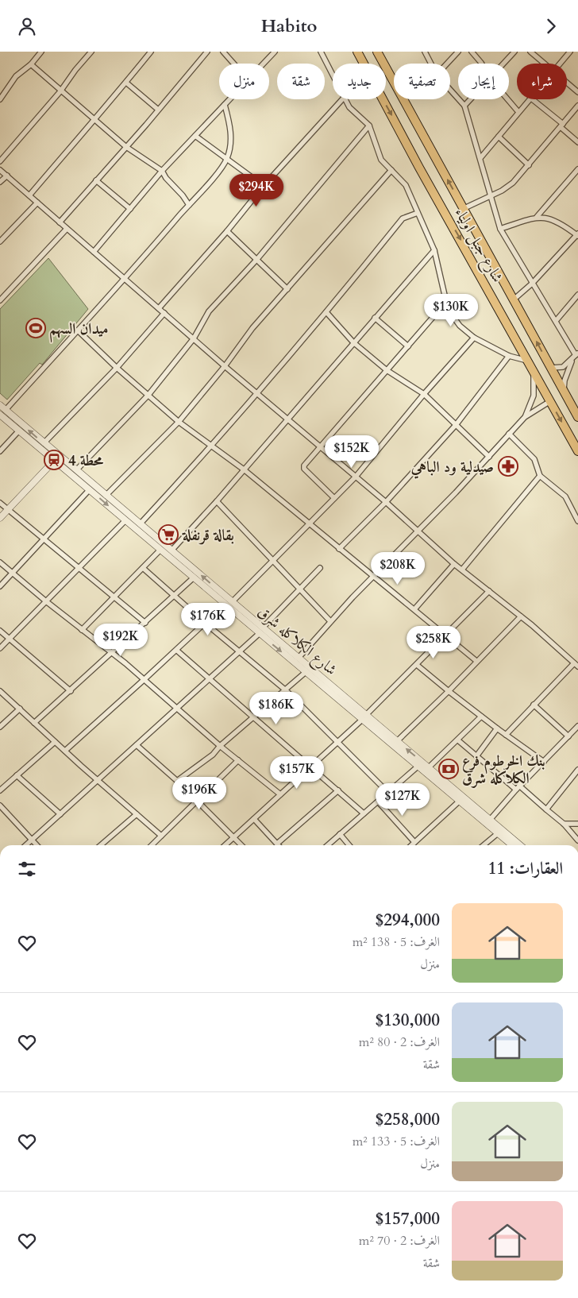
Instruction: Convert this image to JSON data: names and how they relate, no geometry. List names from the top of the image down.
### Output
{
  "streets": {
    "highway": ["شارع جبل اولياء"],
    "street": ["شارع الكلاكله شرق"]
  },
  "places": {
    "sports": ["ميدان السهم"],
    "station": ["محطة 4"],
    "pharmacy": ["صيدلية ود الباهي"],
    "supermarket": ["بقالة قرنفلة"],
    "bank": ["بنك الخرطوم فرع الكلاكله شرق"]
  },
  "page": {
    "header": "Habito",
    "chip": [
      "شراء",
      "إيجار",
      "تصفية",
      "جديد",
      "شقة",
      "منزل"
    ],
    "price": [
      "$294K",
      "$130K",
      "$152K",
      "$208K",
      "$176K",
      "$192K",
      "$258K",
      "$186K",
      "$157K",
      "$196K",
      "$127K"
    ],
    "heading": "العقارات: 11",
    "list": [
      {
        "name": "$294,000",
        "note": "الغرف: 5 · 138 m² · منزل"
      },
      {
        "name": "$130,000",
        "note": "الغرف: 2 · 80 m² · شقة"
      },
      {
        "name": "$258,000",
        "note": "الغرف: 5 · 133 m² · منزل"
      },
      {
        "name": "$157,000",
        "note": "الغرف: 2 · 70 m² · شقة"
      }
    ]
  }
}
